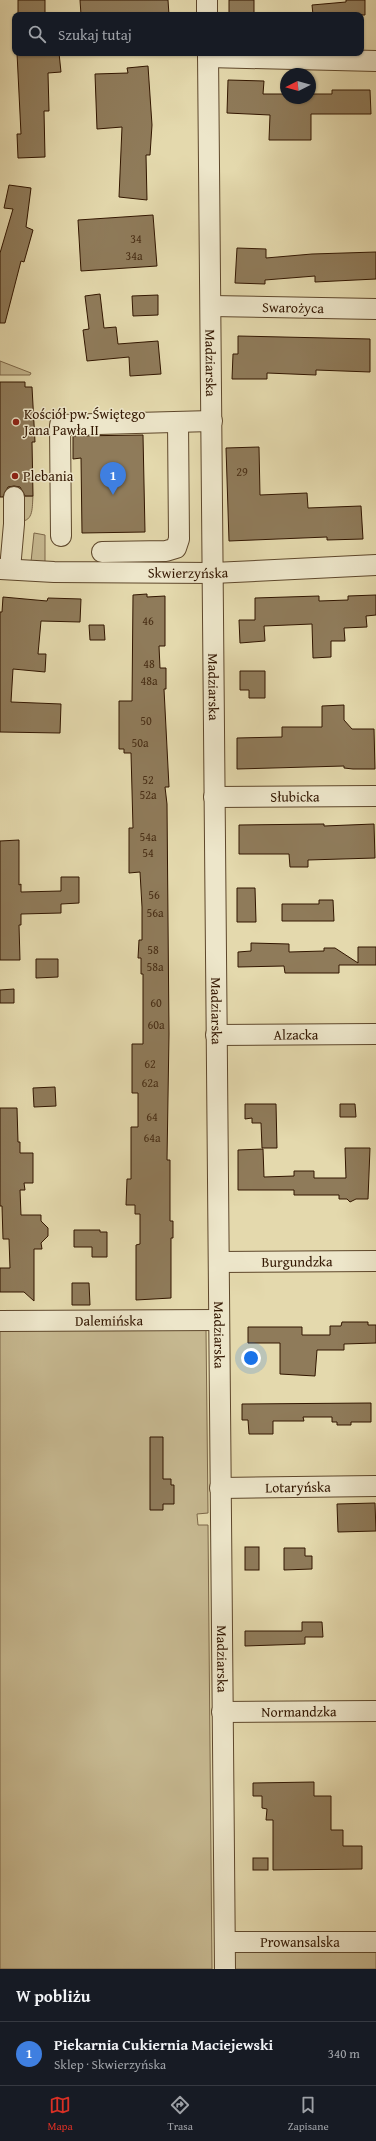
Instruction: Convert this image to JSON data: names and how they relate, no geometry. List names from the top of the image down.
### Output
{
  "streets": {
    "street": [
      "Swarożyca",
      "Madziarska",
      "Skwierzyńska",
      "Słubicka",
      "Alzacka",
      "Burgundzka",
      "Dalemińska",
      "Lotaryńska",
      "Normandzka",
      "Prowansalska"
    ]
  },
  "crossings": [
    ["Swarożyca", "Madziarska"],
    ["Madziarska", "Skwierzyńska"],
    ["Madziarska", "Słubicka"],
    ["Madziarska", "Alzacka"],
    ["Madziarska", "Burgundzka"],
    ["Madziarska", "Dalemińska"],
    ["Madziarska", "Lotaryńska"],
    ["Madziarska", "Normandzka"],
    ["Madziarska", "Prowansalska"]
  ],
  "places": ["Kościół pw. Świętego Jana Pawła II", "Plebania"],
  "house_numbers": [
    "34",
    "34a",
    "29",
    "46",
    "48",
    "48a",
    "50",
    "50a",
    "52",
    "52a",
    "54a",
    "54",
    "56",
    "56a",
    "58",
    "58a",
    "60",
    "60a",
    "62",
    "62a",
    "64",
    "64a"
  ],
  "north": "left",
  "page": {
    "search": "Szukaj tutaj",
    "pins": "1",
    "heading": "W pobliżu",
    "list": [
      {
        "mark": "1",
        "name": "Piekarnia Cukiernia Maciejewski",
        "note": "Sklep · Skwierzyńska",
        "value": "340 m"
      }
    ],
    "nav": ["Mapa", "Trasa", "Zapisane"]
  }
}
